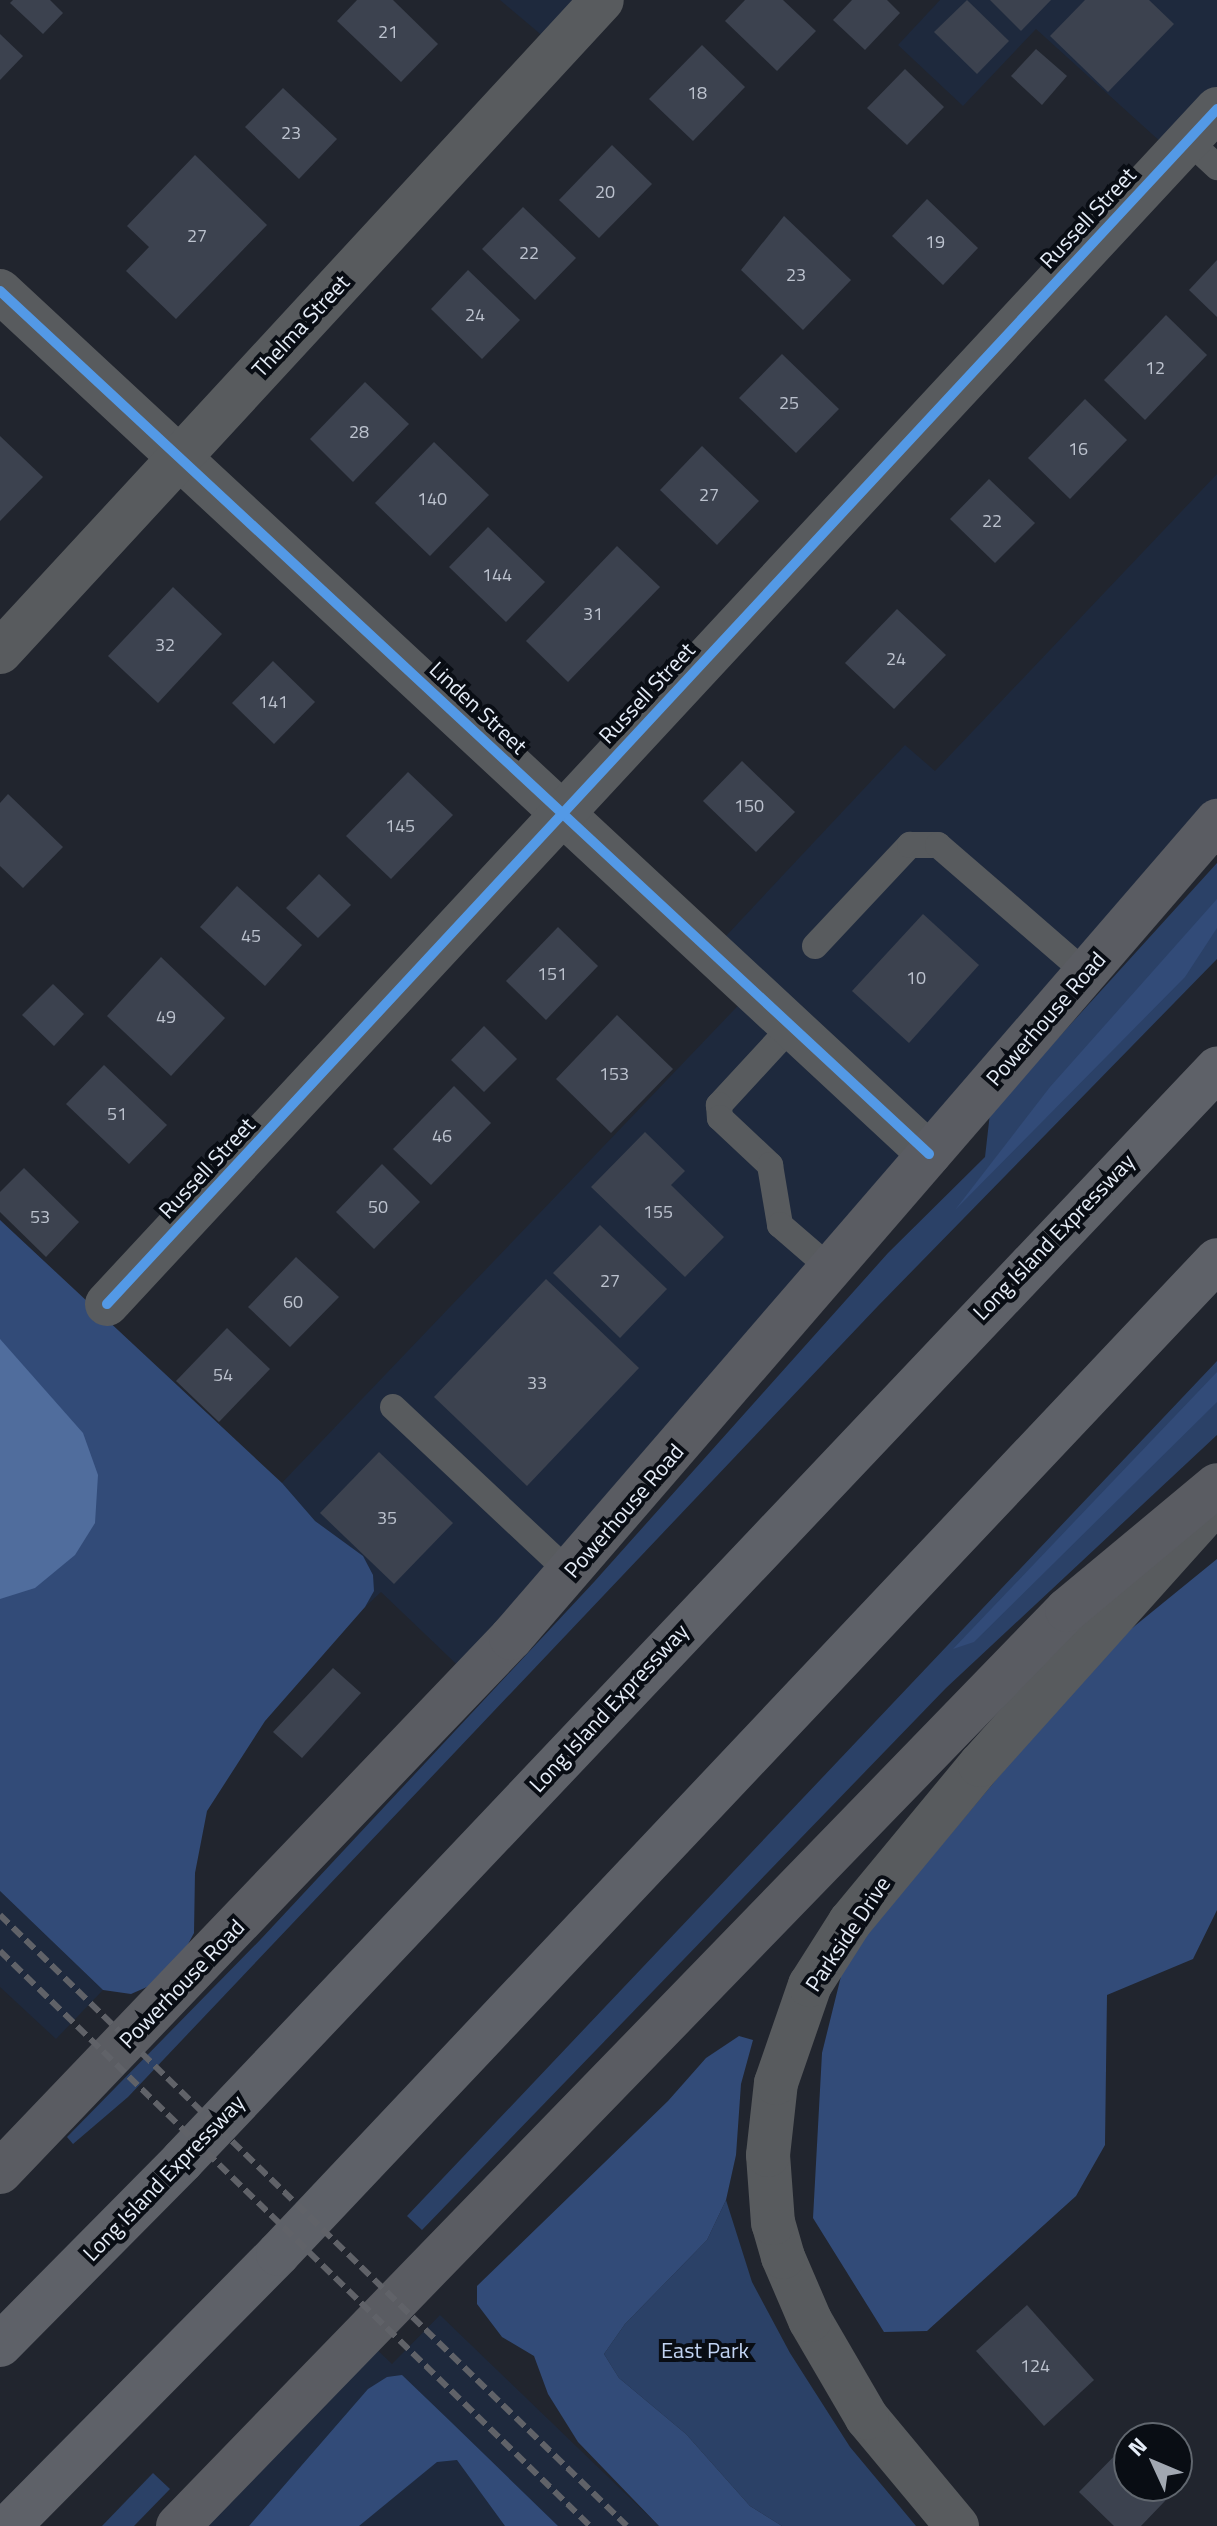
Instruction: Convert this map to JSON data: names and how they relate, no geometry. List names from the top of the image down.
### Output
{
  "streets": {
    "highway": ["Long Island Expressway"],
    "main road": ["Powerhouse Road"],
    "street": [
      "Russell Street",
      "Thelma Street",
      "Linden Street",
      "Parkside Drive"
    ]
  },
  "crossings": [
    ["Russell Street", "Linden Street"],
    ["Thelma Street", "Linden Street"],
    ["Linden Street", "Powerhouse Road"]
  ],
  "parks": ["East Park"],
  "house_numbers": [
    "21",
    "18",
    "23",
    "20",
    "27",
    "19",
    "22",
    "23",
    "24",
    "12",
    "25",
    "28",
    "16",
    "27",
    "140",
    "22",
    "144",
    "31",
    "32",
    "24",
    "141",
    "150",
    "145",
    "45",
    "151",
    "10",
    "49",
    "153",
    "51",
    "46",
    "50",
    "155",
    "53",
    "27",
    "60",
    "54",
    "33",
    "35",
    "124"
  ],
  "north": "top left"
}
